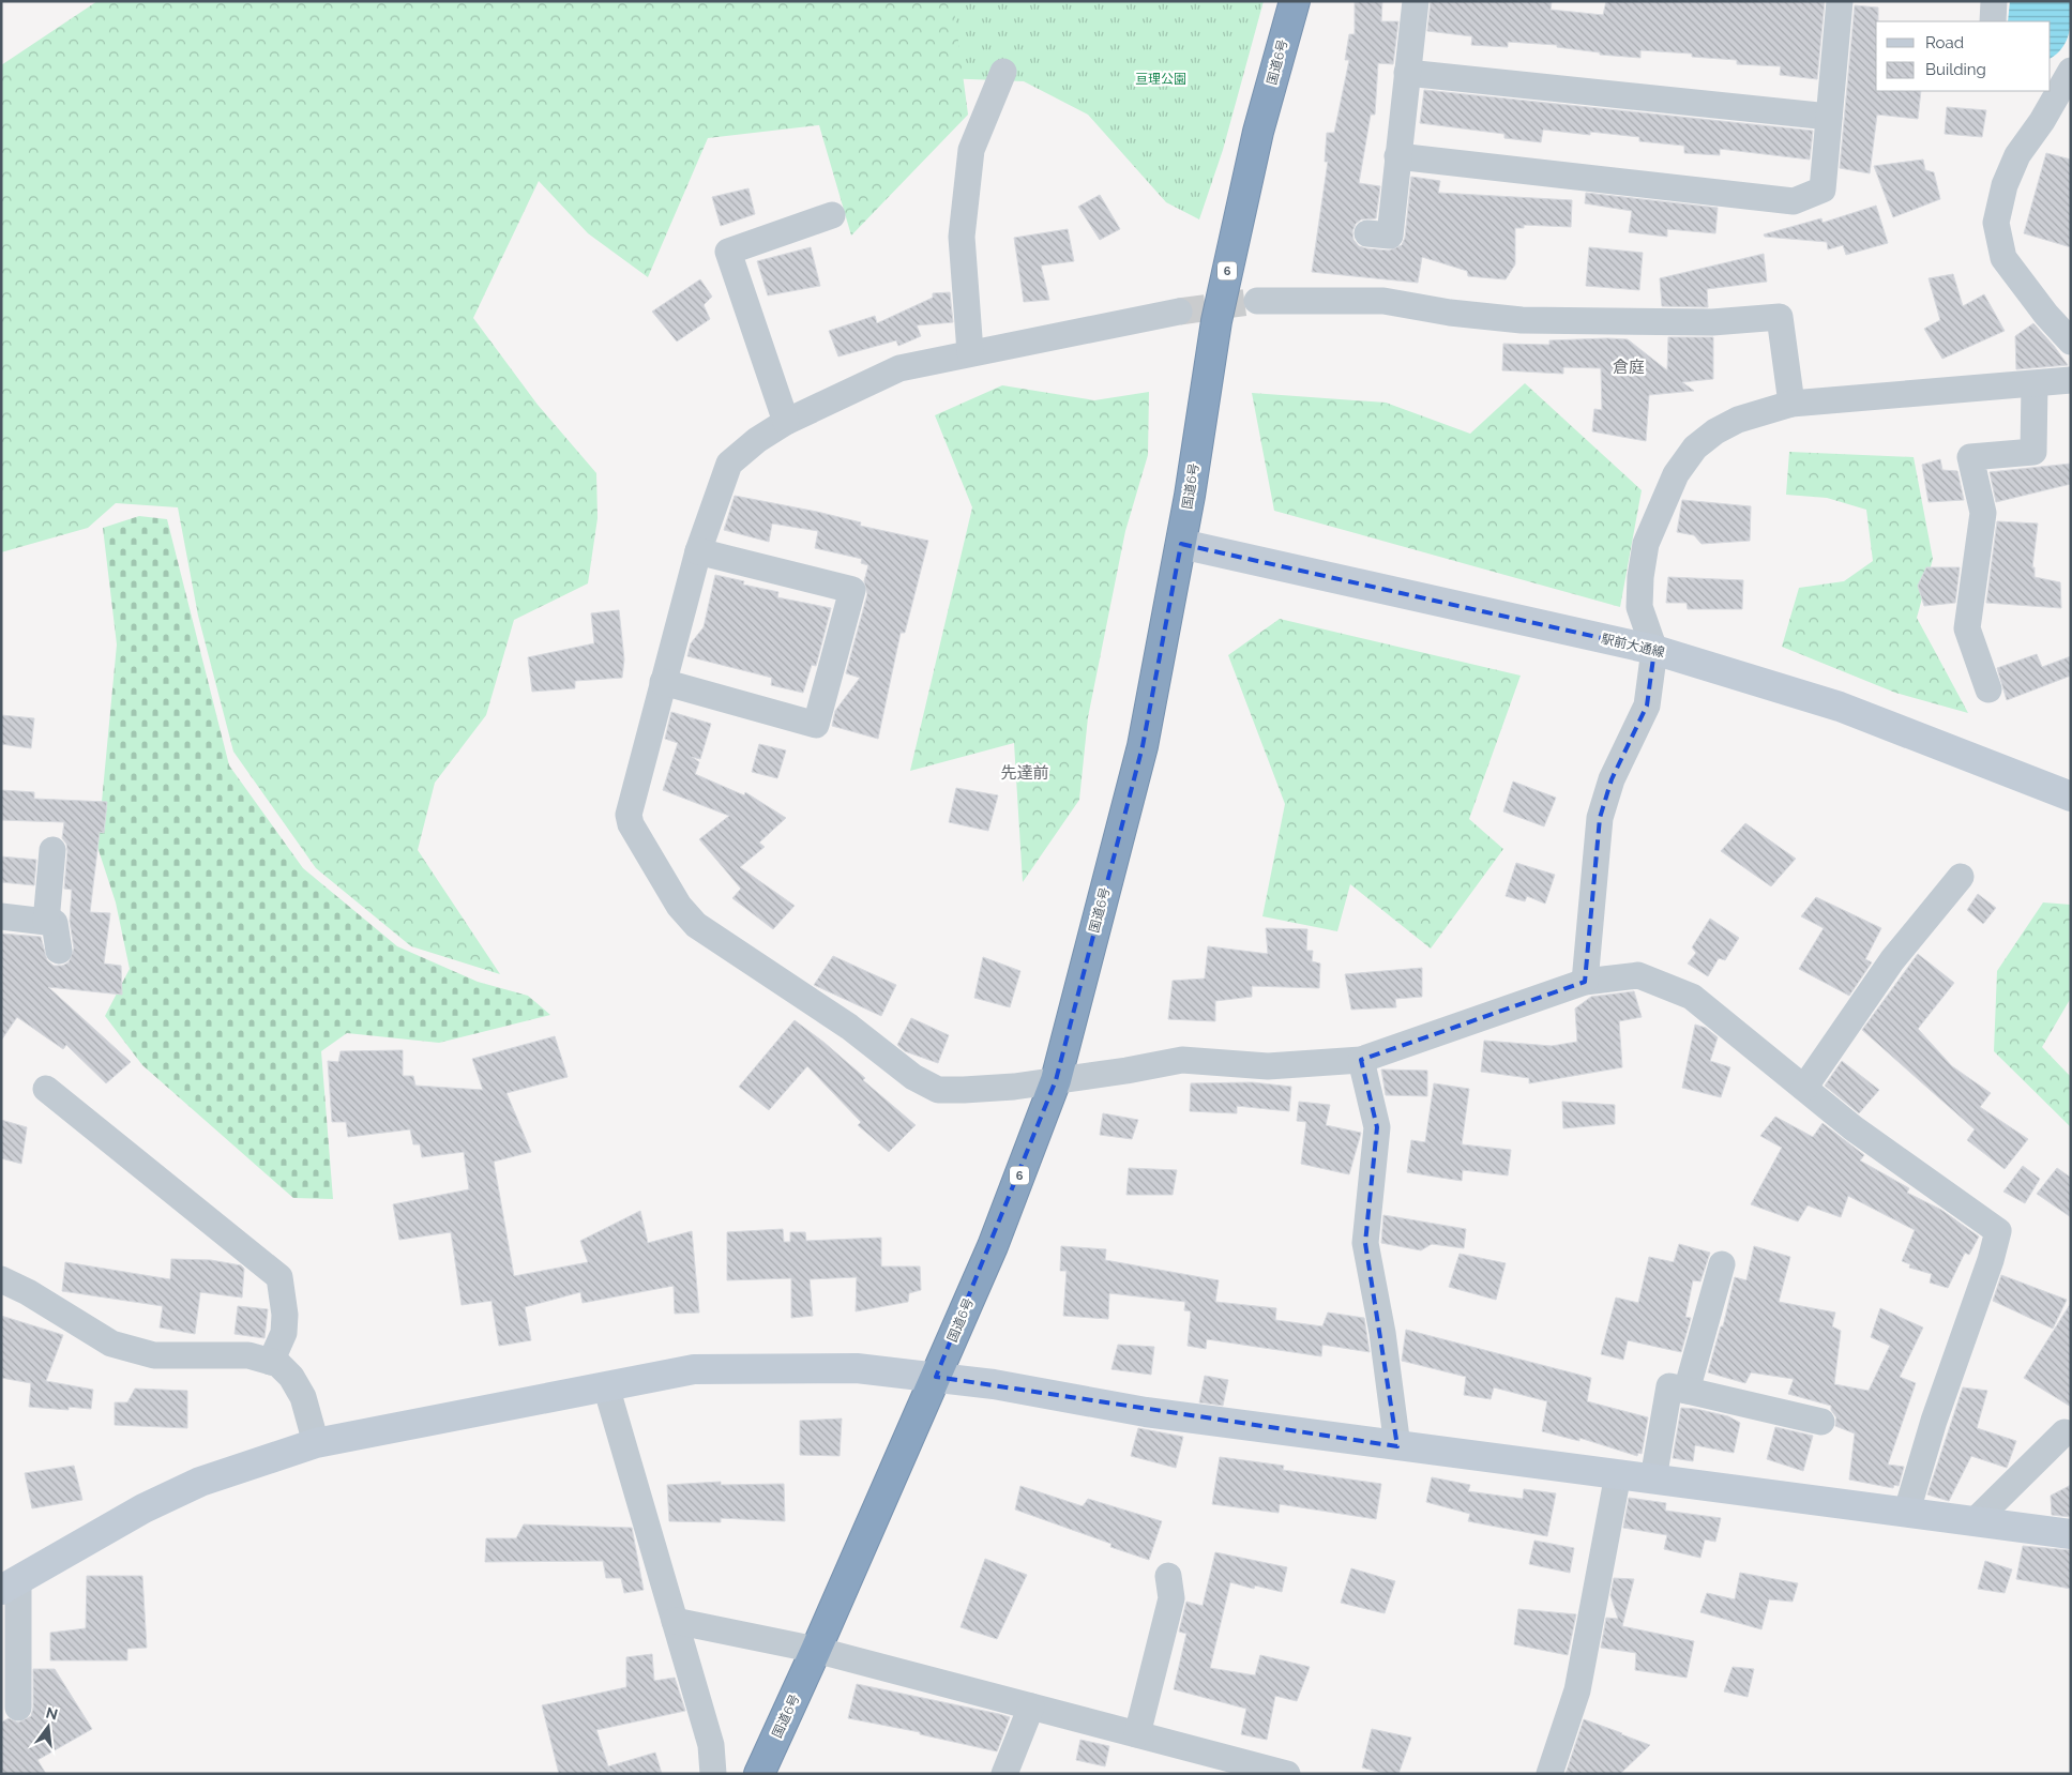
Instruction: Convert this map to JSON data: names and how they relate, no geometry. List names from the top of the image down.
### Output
{
  "streets": {
    "highway": ["国道6号", "6"],
    "street": ["駅前大通線"]
  },
  "crossings": [
    ["国道6号", "駅前大通線"]
  ],
  "districts": ["倉庭", "先達前"],
  "parks": ["亘理公園"],
  "legend": ["Road", "Building"],
  "north": "top"
}
